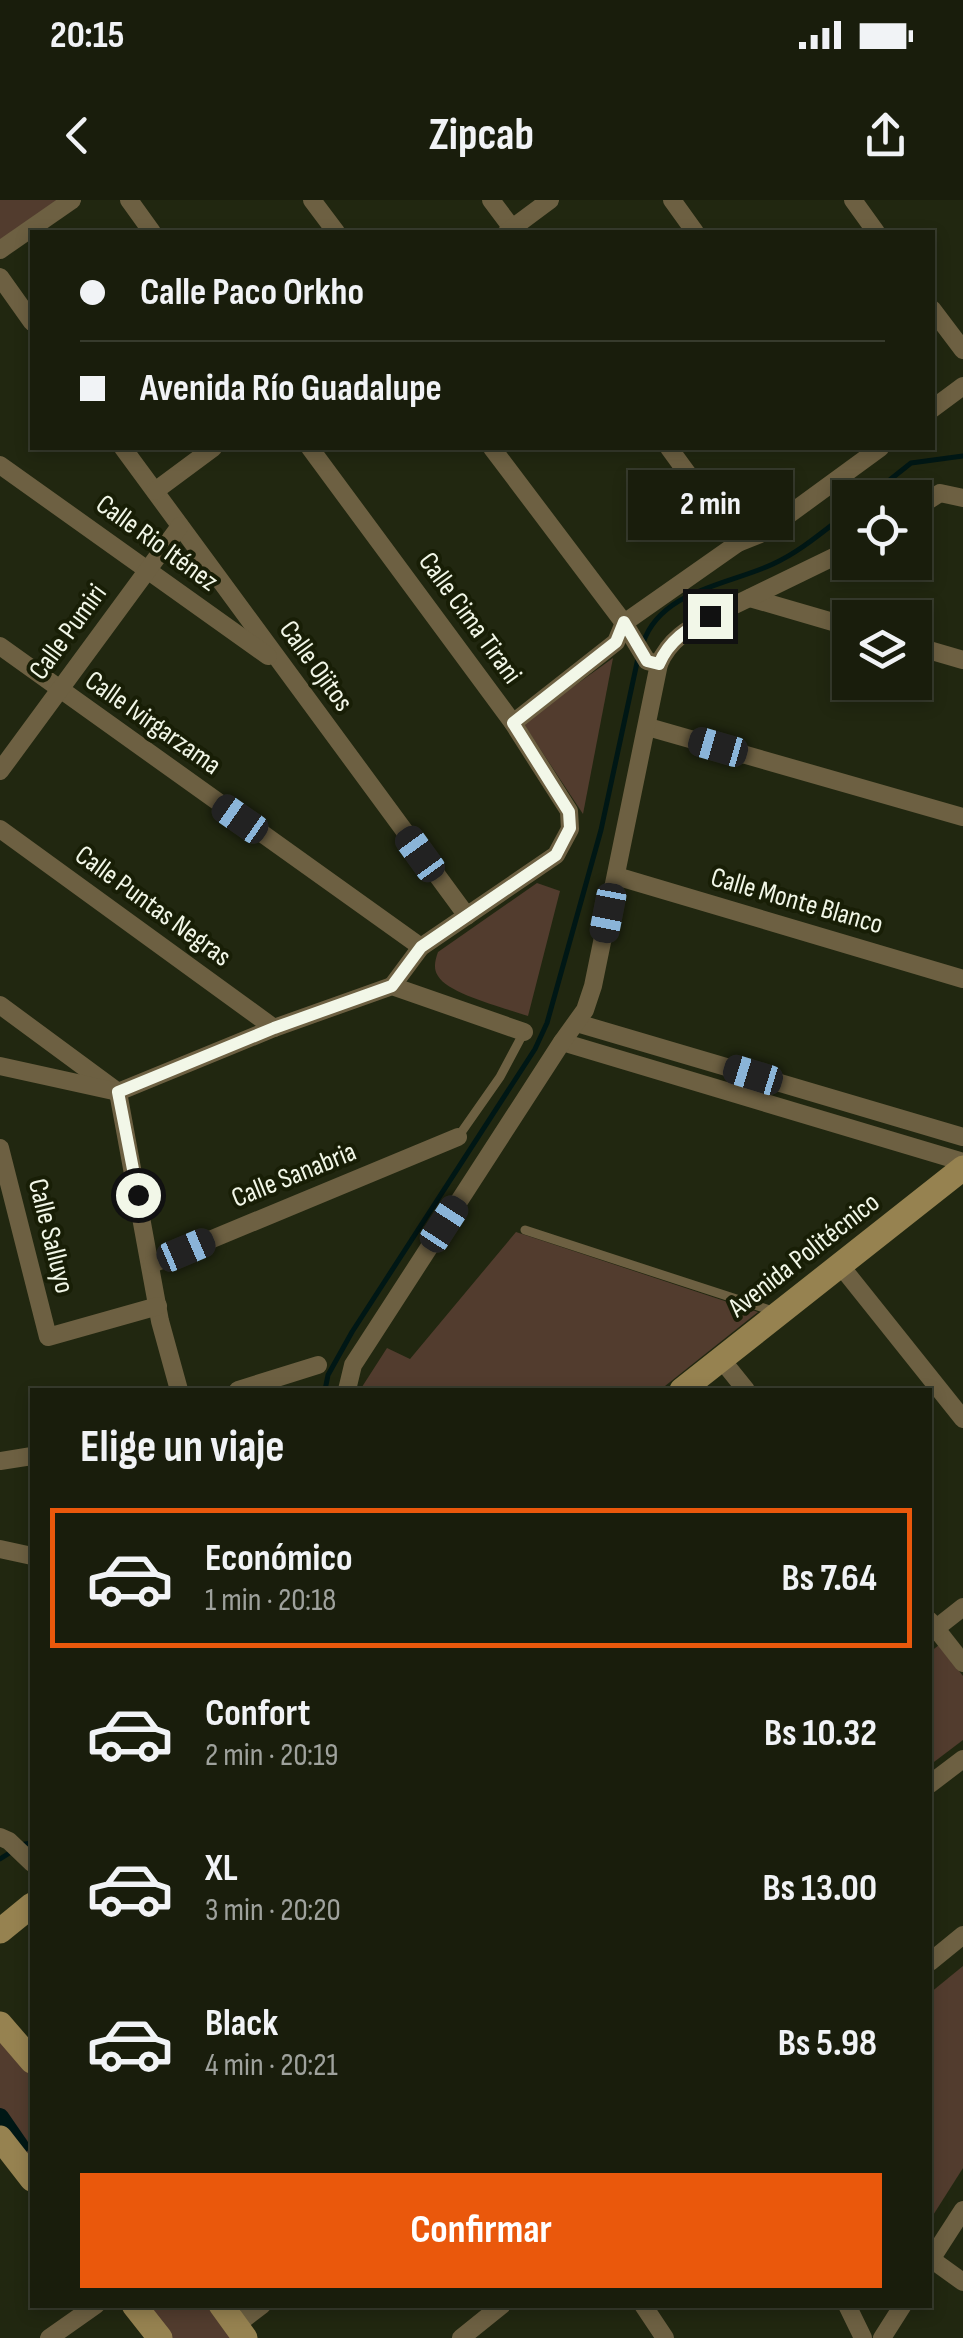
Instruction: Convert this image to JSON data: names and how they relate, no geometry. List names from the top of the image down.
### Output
{
  "streets": {
    "street": [
      "Calle Rio Iténez",
      "Calle Cima Tirani",
      "Calle Pumiri",
      "Calle Ojitos",
      "Calle Ivirgarzama",
      "Calle Monte Blanco",
      "Calle Puntas Negras",
      "Calle Sanabria",
      "Calle Salluyo",
      "Avenida Politécnico"
    ]
  },
  "crossings": [
    ["Calle Rio Iténez", "Calle Pumiri"],
    ["Calle Rio Iténez", "Calle Ojitos"],
    ["Calle Cima Tirani", "Calle Ojitos"],
    ["Calle Pumiri", "Calle Ojitos"],
    ["Calle Pumiri", "Calle Ivirgarzama"]
  ],
  "page": {
    "status": "20:15",
    "header": "Zipcab",
    "banner": ["Calle Paco Orkho", "Avenida Río Guadalupe"],
    "bubble": "2 min",
    "heading": "Elige un viaje",
    "list": [
      {
        "name": "Económico",
        "note": "1 min · 20:18",
        "value": "Bs 7.64"
      },
      {
        "name": "Confort",
        "note": "2 min · 20:19",
        "value": "Bs 10.32"
      },
      {
        "name": "XL",
        "note": "3 min · 20:20",
        "value": "Bs 13.00"
      },
      {
        "name": "Black",
        "note": "4 min · 20:21",
        "value": "Bs 5.98"
      }
    ],
    "buttons": "Confirmar"
  }
}
